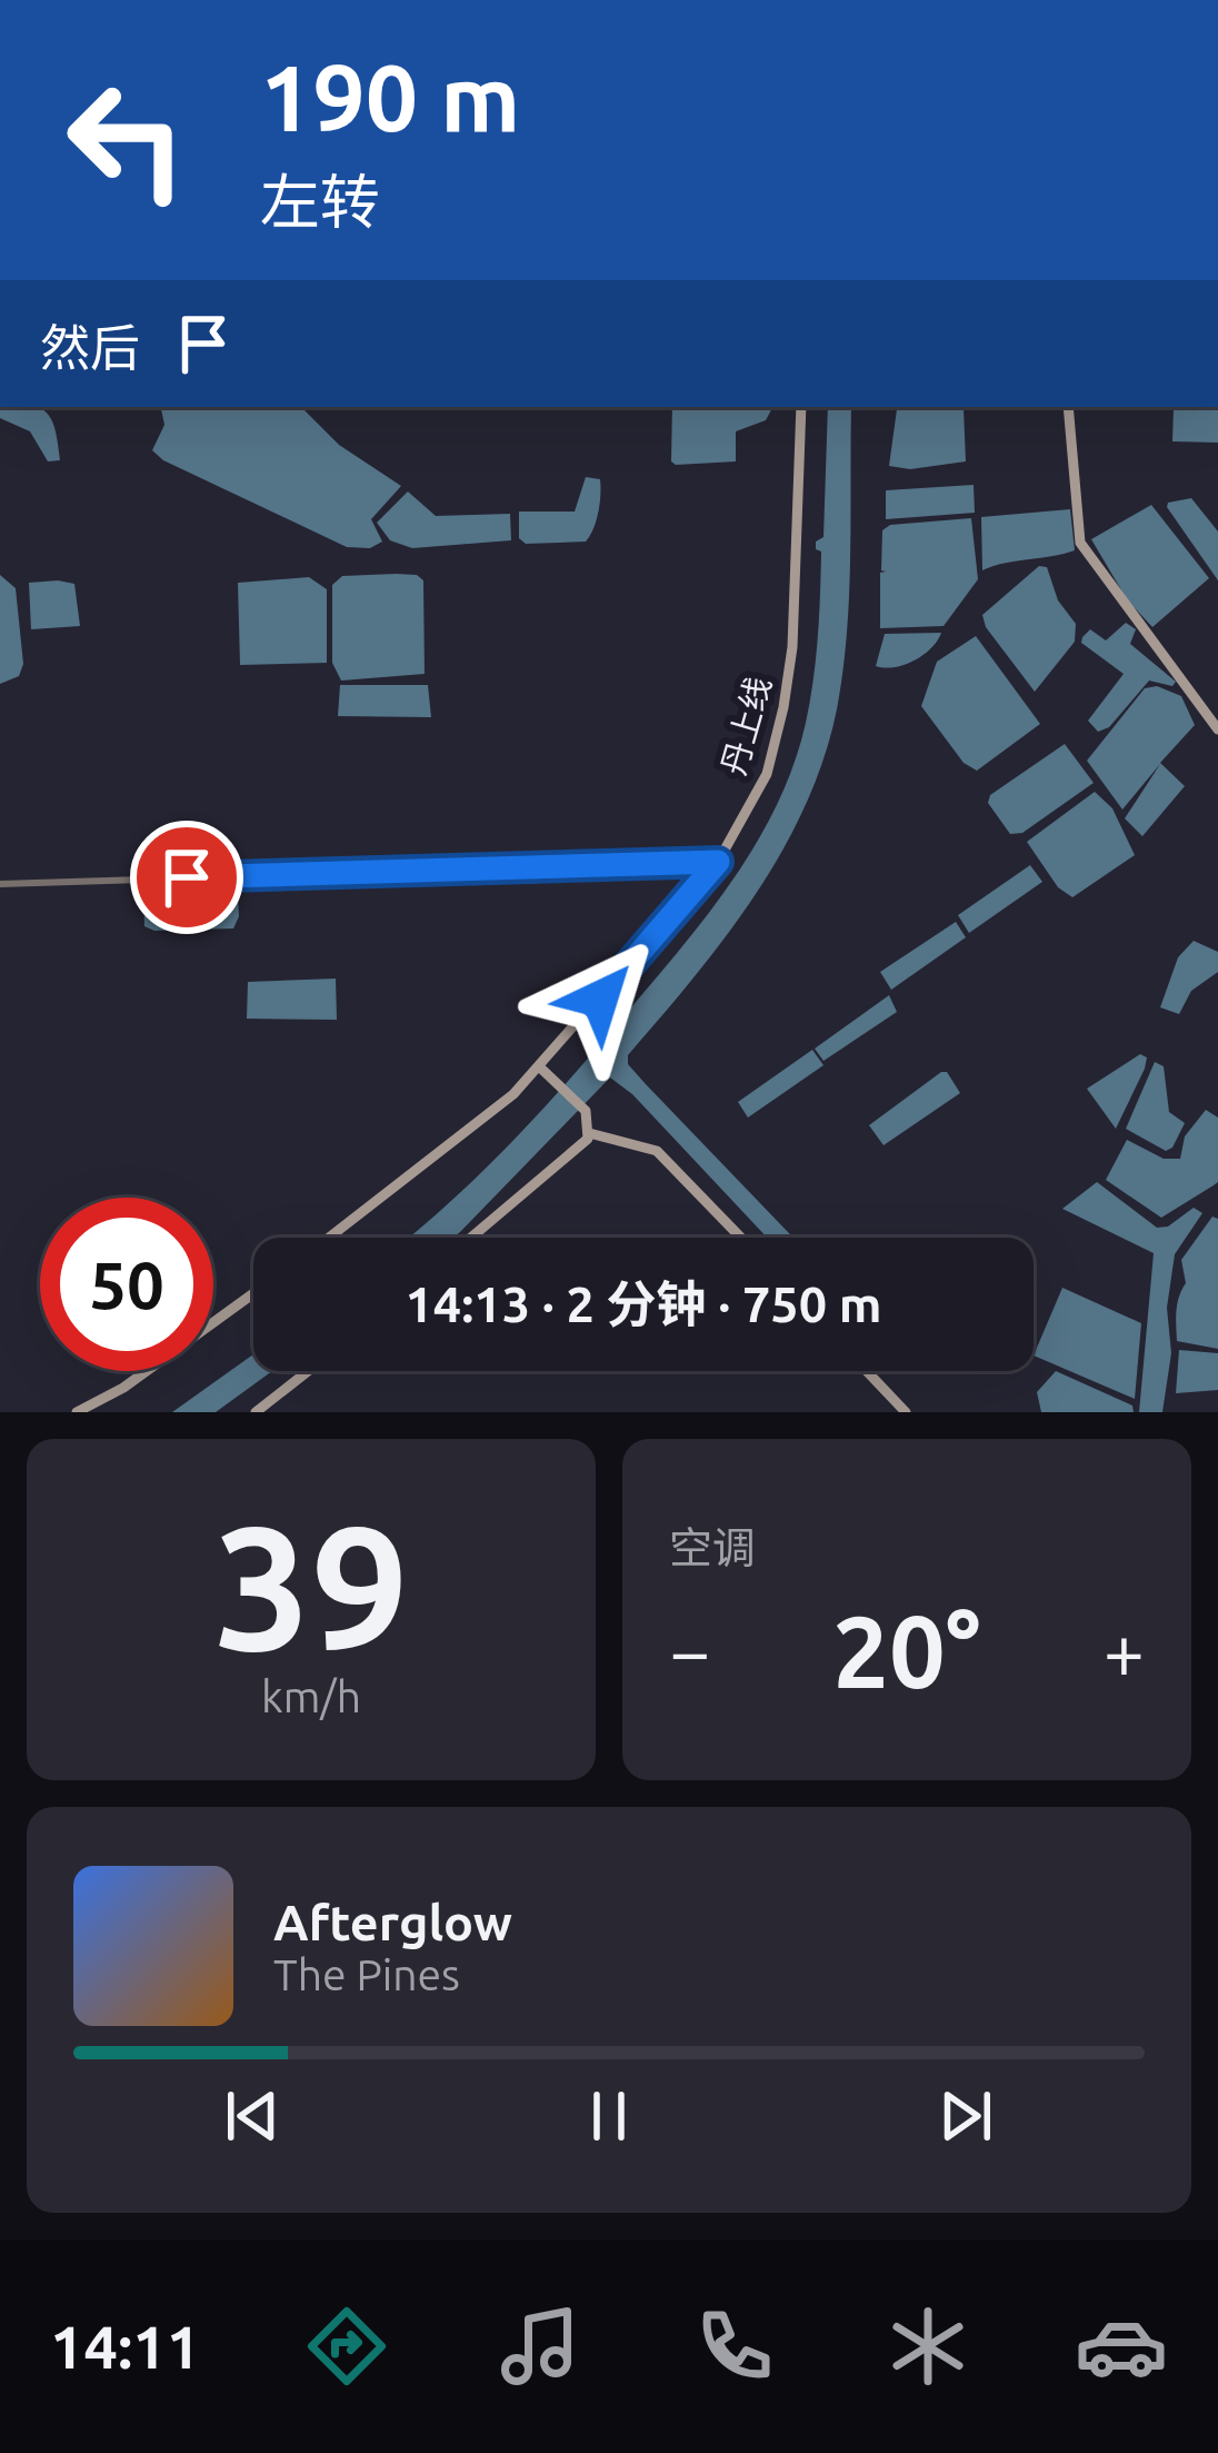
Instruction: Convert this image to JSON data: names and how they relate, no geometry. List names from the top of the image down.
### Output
{
  "streets": {
    "main road": ["丹上线"]
  },
  "page": {
    "turn": ["190 m", "左转"],
    "then": "然后",
    "limit": "50",
    "trip": "14:13 · 2 分钟 · 750 m",
    "tile": [
      ["39", "km/h"],
      "空调"
    ],
    "heat": ["−", "20°", "+"],
    "song": ["Afterglow", "The Pines"],
    "tabs": "14:11"
  }
}
